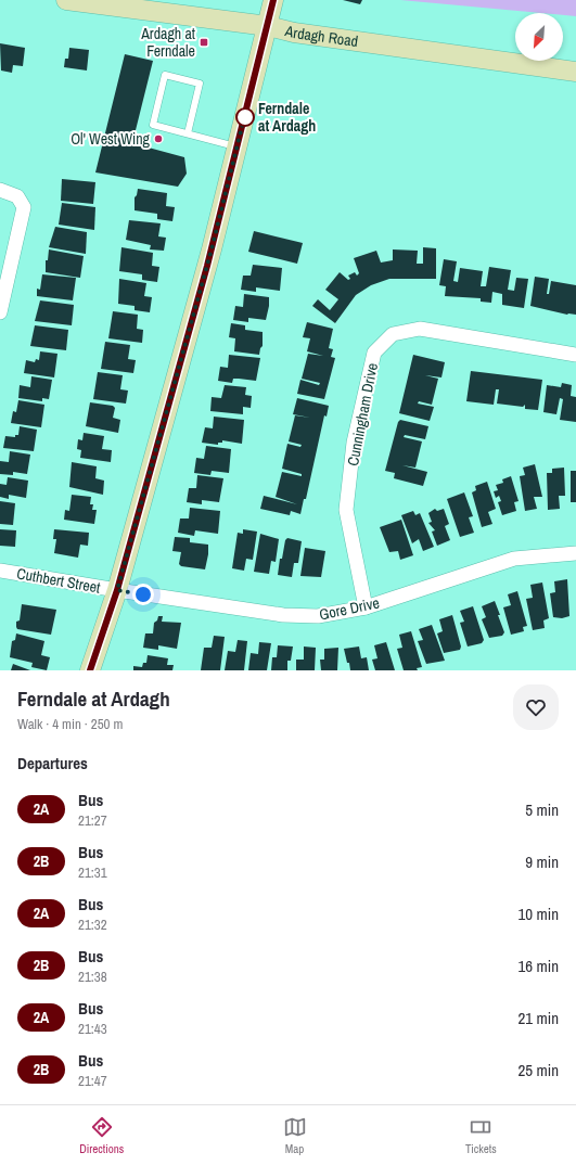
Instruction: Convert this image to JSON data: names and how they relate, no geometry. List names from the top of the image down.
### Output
{
  "streets": {
    "main road": ["Ardagh Road"],
    "street": ["Cunningham Drive", "Cuthbert Street", "Gore Drive"]
  },
  "crossings": [
    ["Cunningham Drive", "Gore Drive"],
    ["Cuthbert Street", "Gore Drive"]
  ],
  "places": {
    "transit": ["Ardagh at Ferndale"],
    "other": ["Ferndale at Ardagh", "Ol' West Wing"]
  },
  "lines": ["bus line 2A"],
  "north": "bottom left",
  "page": {
    "heading": [
      ["Ferndale at Ardagh", "Walk · 4 min · 250 m"],
      "Departures"
    ],
    "list": [
      {
        "mark": "2A",
        "name": "Bus",
        "note": "21:27",
        "value": "5 min"
      },
      {
        "mark": "2B",
        "name": "Bus",
        "note": "21:31",
        "value": "9 min"
      },
      {
        "mark": "2A",
        "name": "Bus",
        "note": "21:32",
        "value": "10 min"
      },
      {
        "mark": "2B",
        "name": "Bus",
        "note": "21:38",
        "value": "16 min"
      },
      {
        "mark": "2A",
        "name": "Bus",
        "note": "21:43",
        "value": "21 min"
      },
      {
        "mark": "2B",
        "name": "Bus",
        "note": "21:47",
        "value": "25 min"
      }
    ],
    "tabs": ["Directions", "Map", "Tickets"]
  }
}
